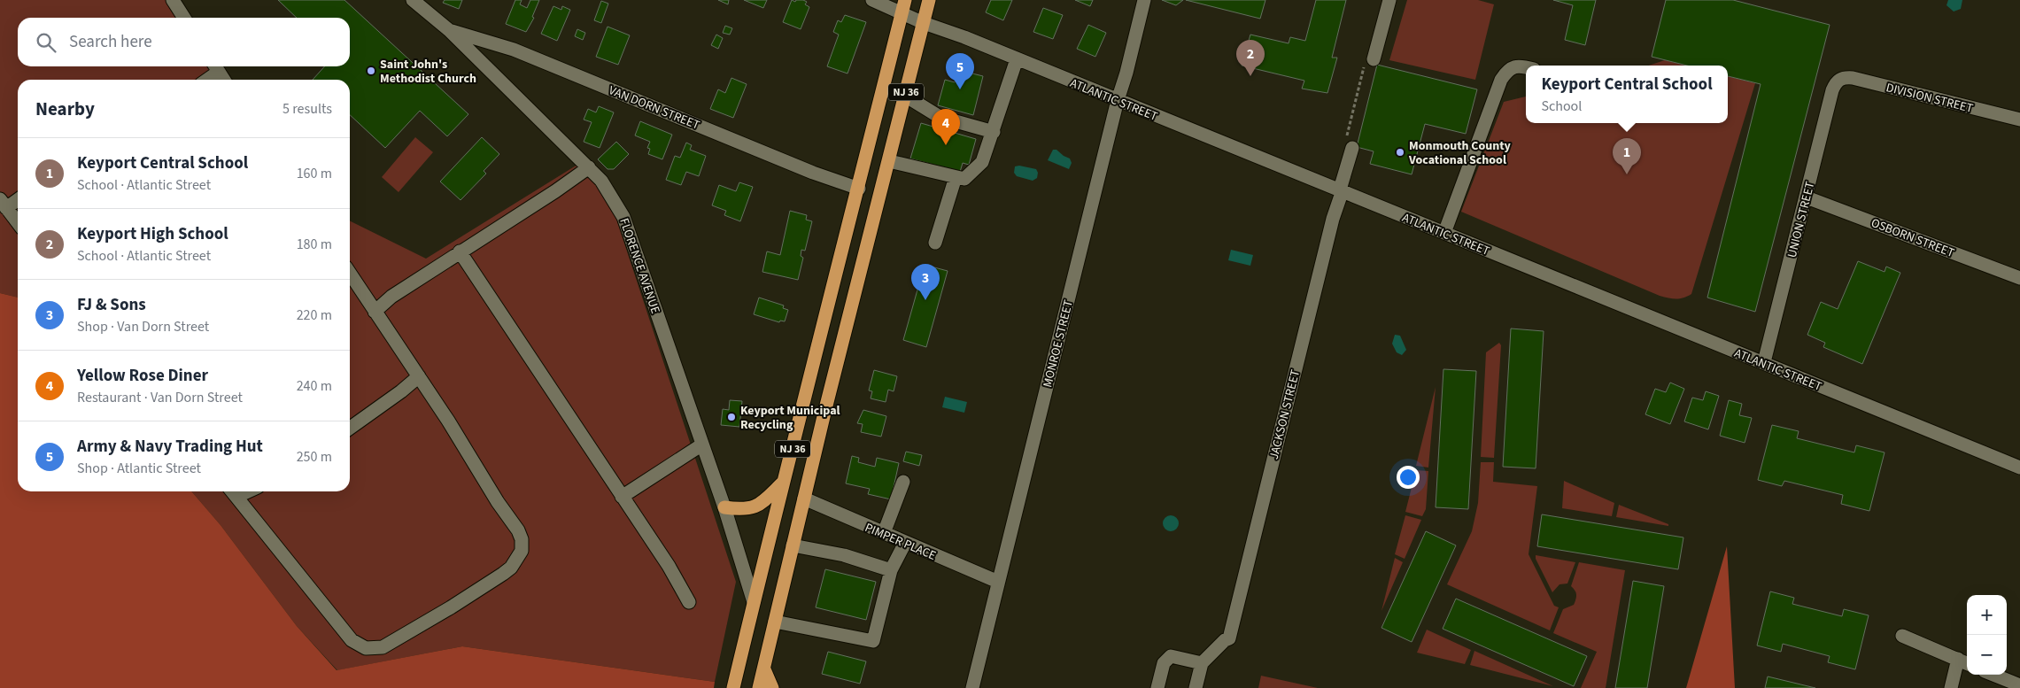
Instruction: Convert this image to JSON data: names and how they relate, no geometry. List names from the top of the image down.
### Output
{
  "streets": {
    "highway": ["NJ 36"],
    "street": [
      "DIVISION STREET",
      "ATLANTIC STREET",
      "VAN DORN STREET",
      "UNION STREET",
      "OSBORN STREET",
      "FLORENCE AVENUE",
      "MONROE STREET",
      "JACKSON STREET",
      "PIMPER PLACE"
    ]
  },
  "crossings": [
    ["NJ 36", "ATLANTIC STREET"],
    ["NJ 36", "VAN DORN STREET"],
    ["NJ 36", "FLORENCE AVENUE"],
    ["NJ 36", "PIMPER PLACE"],
    ["DIVISION STREET", "UNION STREET"],
    ["ATLANTIC STREET", "UNION STREET"],
    ["ATLANTIC STREET", "MONROE STREET"],
    ["ATLANTIC STREET", "JACKSON STREET"],
    ["VAN DORN STREET", "FLORENCE AVENUE"],
    ["UNION STREET", "OSBORN STREET"],
    ["MONROE STREET", "PIMPER PLACE"]
  ],
  "places": ["Saint John's Methodist Church", "Monmouth County Vocational School", "Keyport Municipal Recycling"],
  "page": {
    "search": "Search here",
    "pins": [
      "2",
      "5",
      "4",
      "1",
      "3"
    ],
    "popup": ["Keyport Central School", "School"],
    "heading": ["Nearby", "5 results"],
    "list": [
      {
        "mark": "1",
        "name": "Keyport Central School",
        "note": "School · Atlantic Street",
        "value": "160 m"
      },
      {
        "mark": "2",
        "name": "Keyport High School",
        "note": "School · Atlantic Street",
        "value": "180 m"
      },
      {
        "mark": "3",
        "name": "FJ & Sons",
        "note": "Shop · Van Dorn Street",
        "value": "220 m"
      },
      {
        "mark": "4",
        "name": "Yellow Rose Diner",
        "note": "Restaurant · Van Dorn Street",
        "value": "240 m"
      },
      {
        "mark": "5",
        "name": "Army & Navy Trading Hut",
        "note": "Shop · Atlantic Street",
        "value": "250 m"
      }
    ],
    "map_buttons": ["+", "−"]
  }
}
